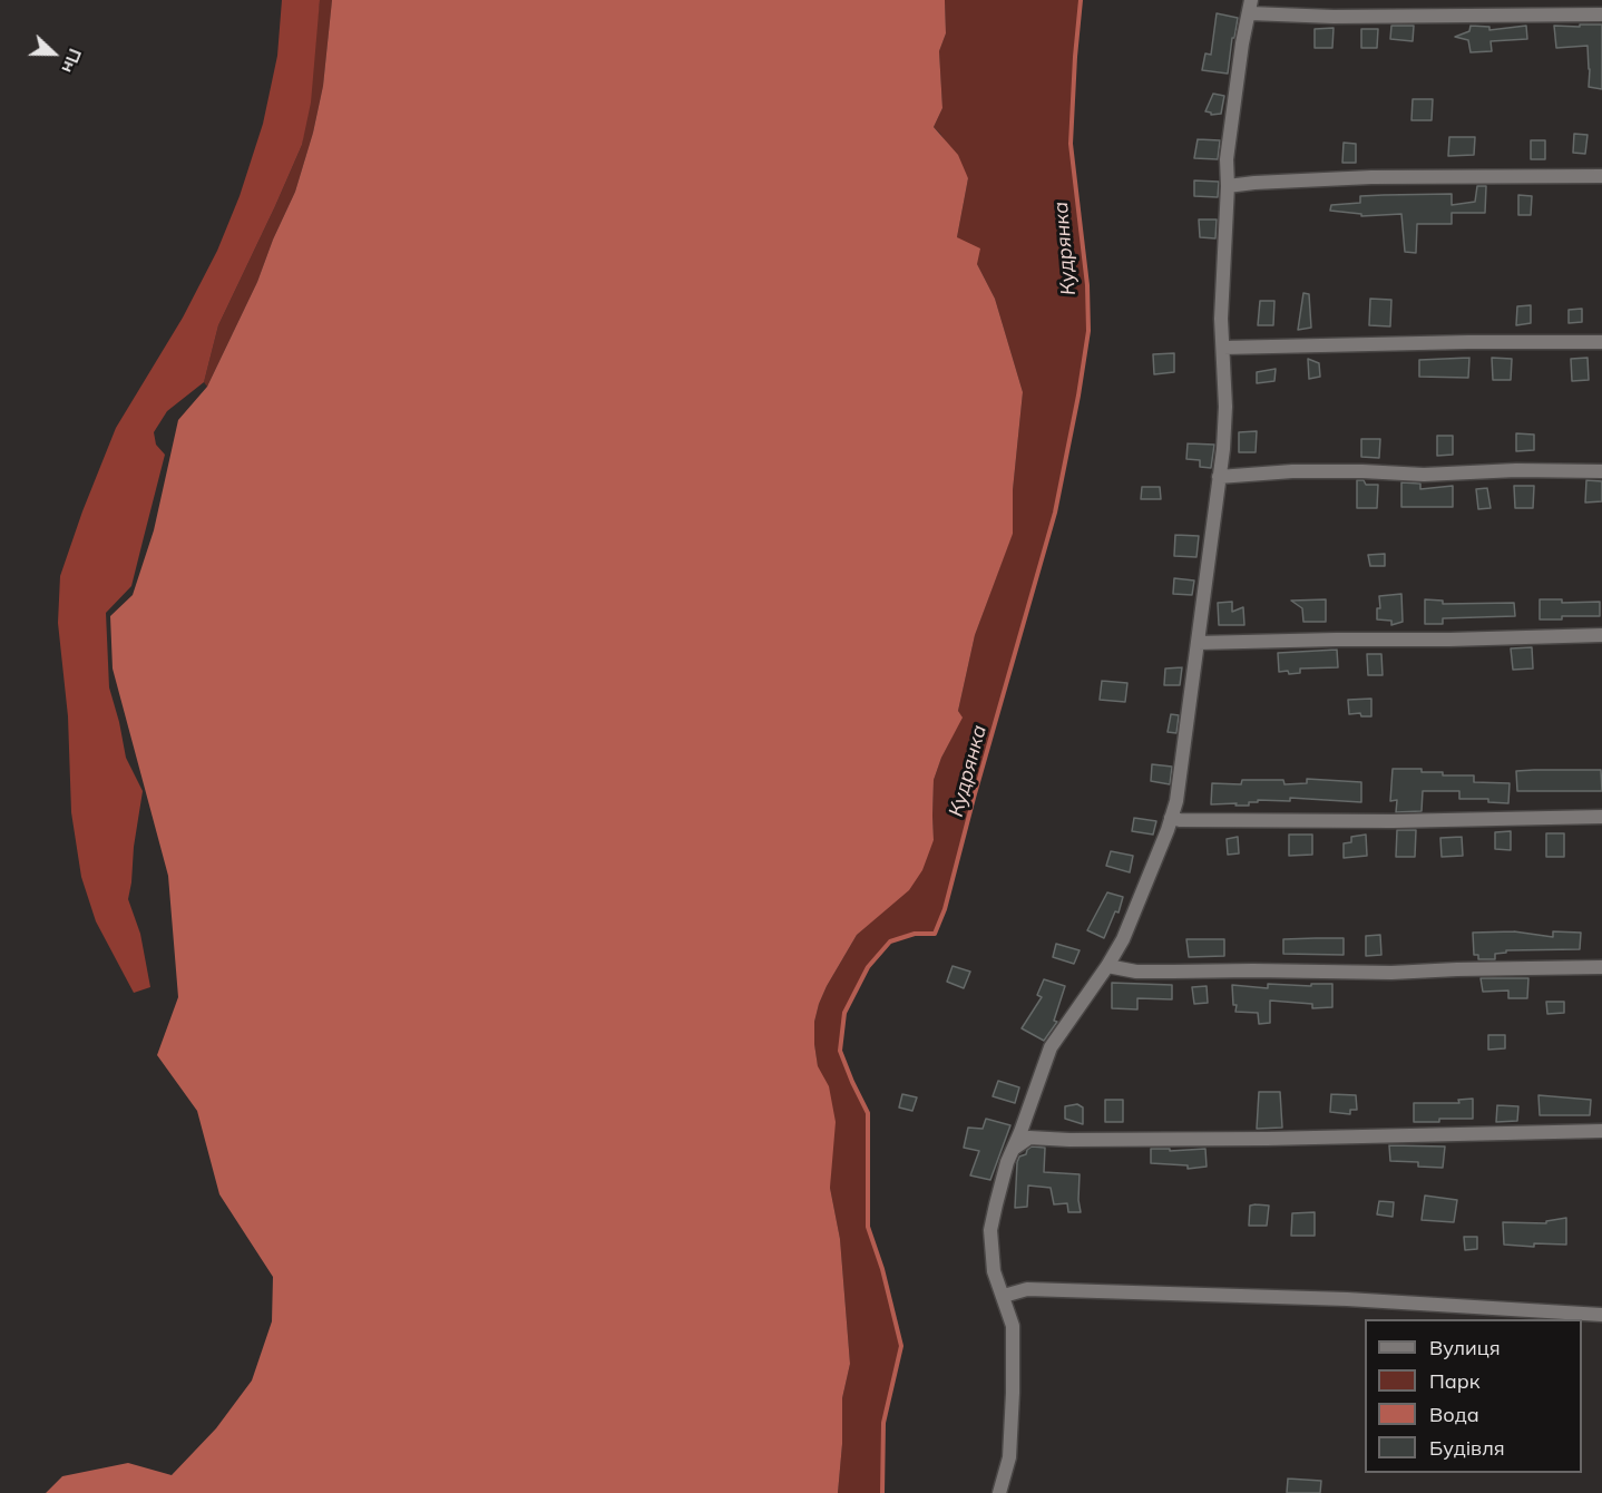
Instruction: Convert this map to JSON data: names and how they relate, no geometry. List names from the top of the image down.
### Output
{
  "water": ["Кудрянка"],
  "legend": [
    "Вулиця",
    "Парк",
    "Вода",
    "Будівля"
  ],
  "north": "right"
}
